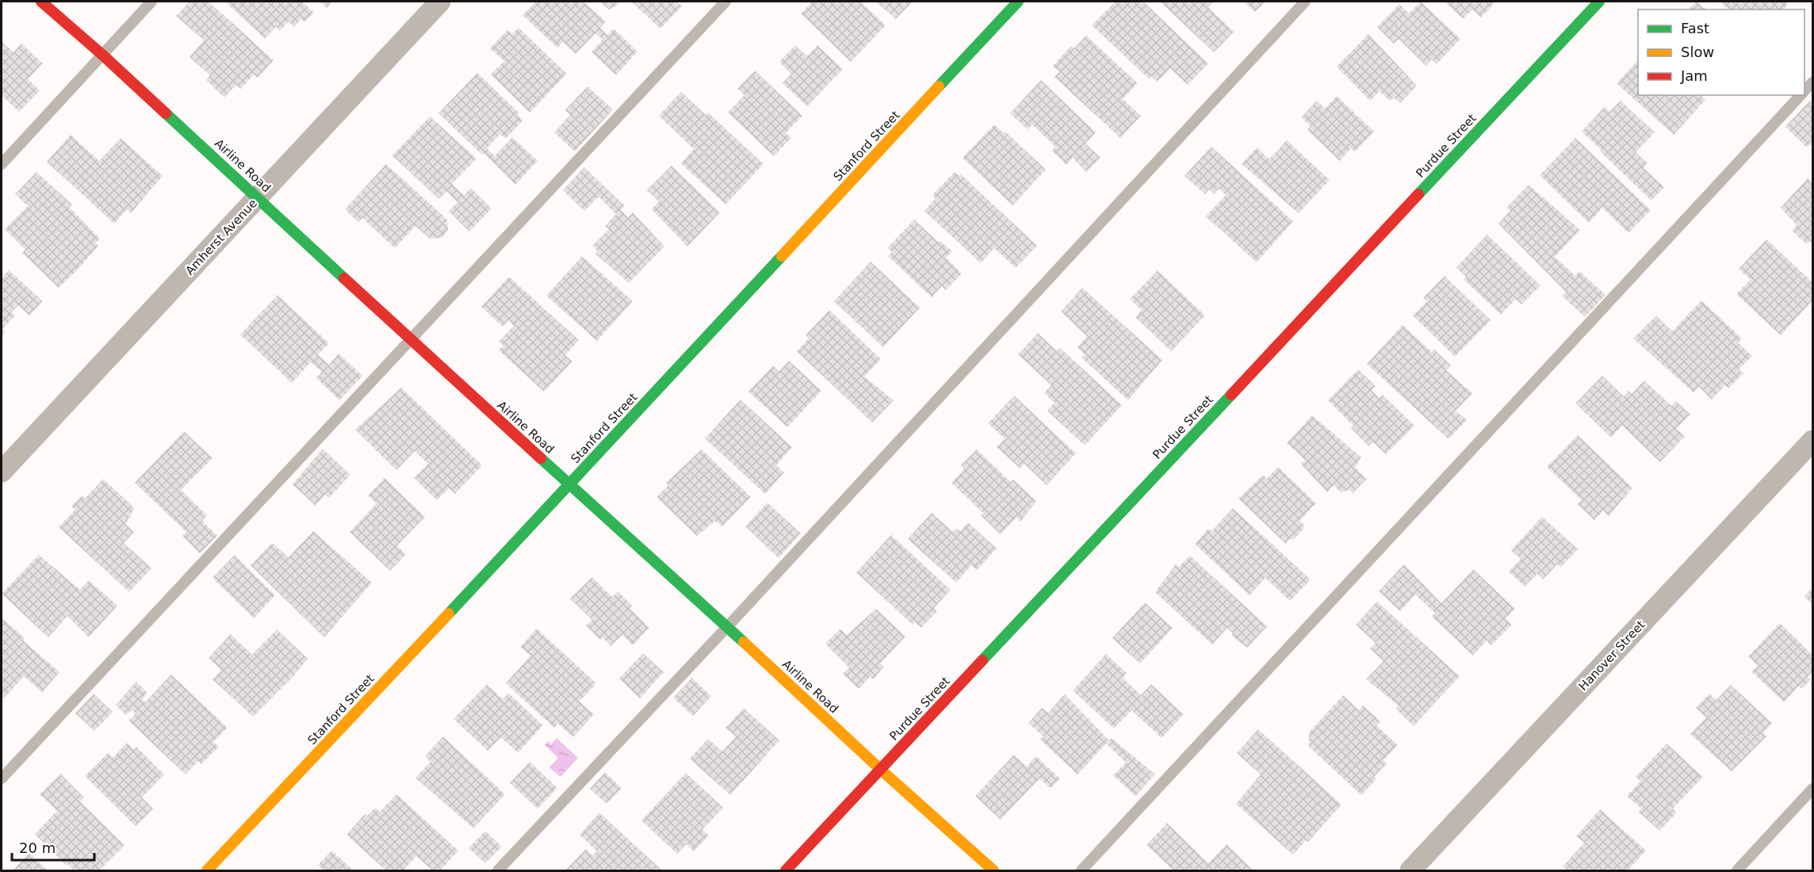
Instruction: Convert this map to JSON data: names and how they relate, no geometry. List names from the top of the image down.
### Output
{
  "streets": {
    "street": [
      "Stanford Street",
      "Purdue Street",
      "Airline Road",
      "Amherst Avenue",
      "Hanover Street"
    ]
  },
  "crossings": [
    ["Stanford Street", "Airline Road"],
    ["Purdue Street", "Airline Road"],
    ["Airline Road", "Amherst Avenue"]
  ],
  "legend": ["Fast", "Slow", "Jam"],
  "scale_bar": "20 m"
}
